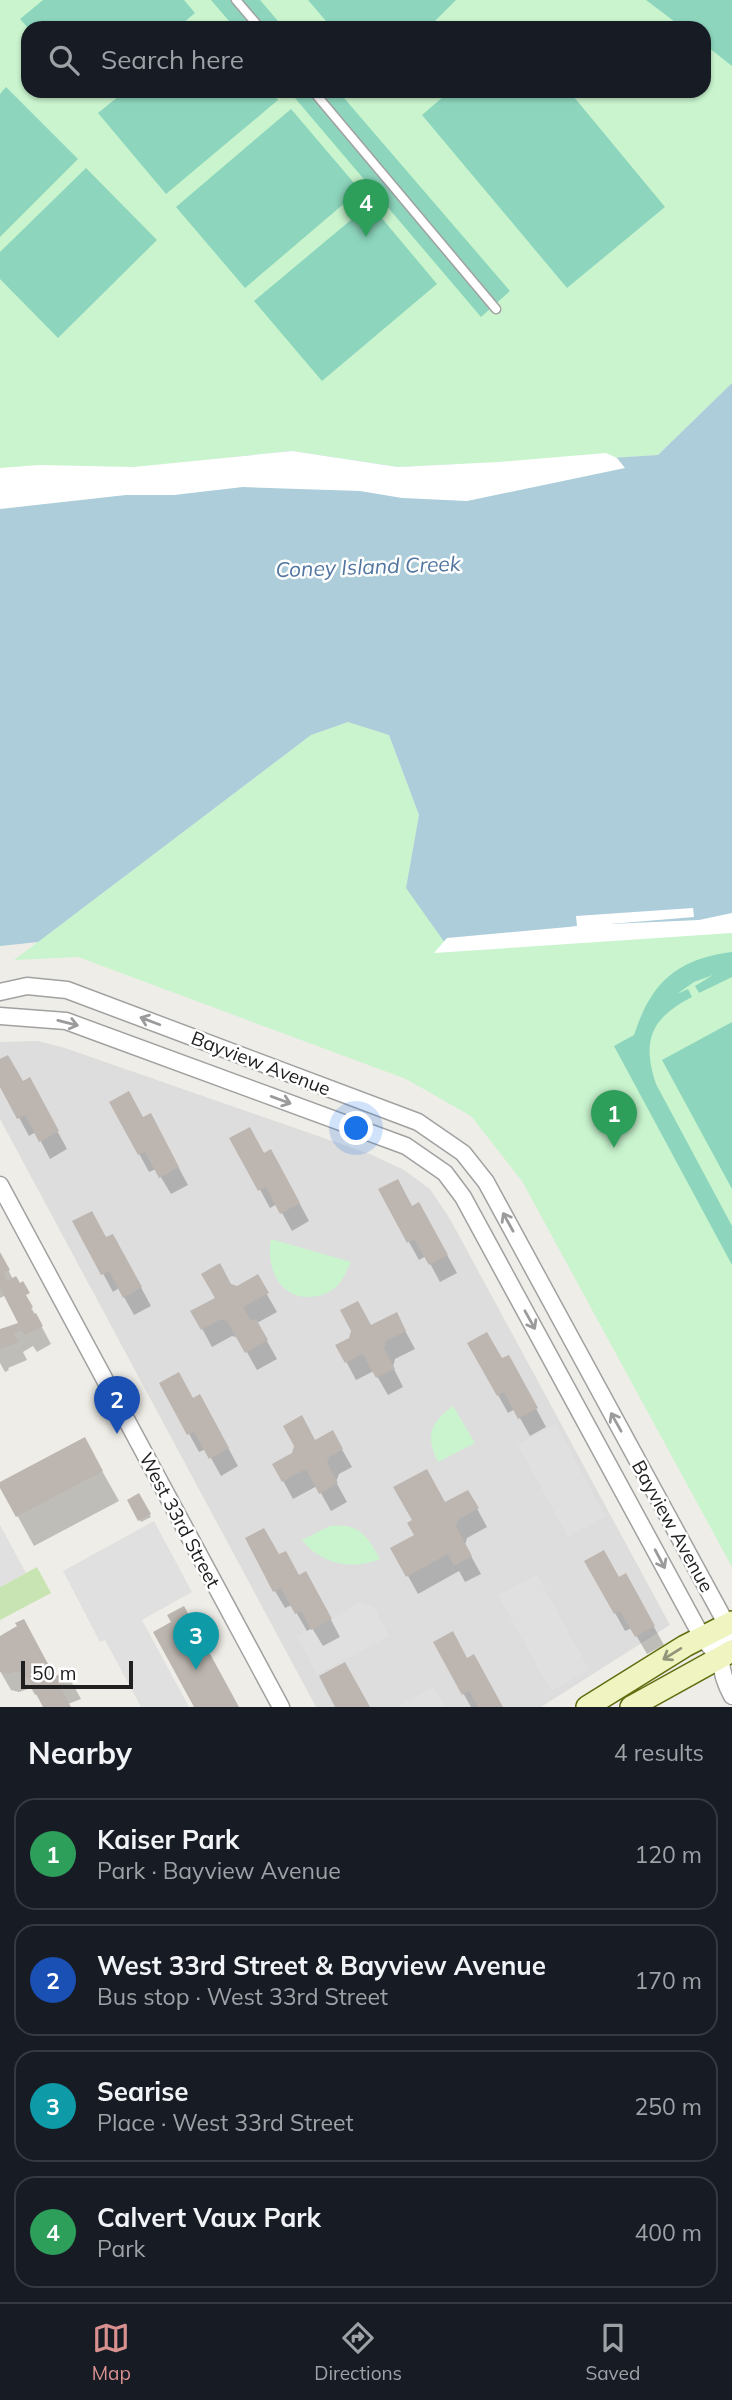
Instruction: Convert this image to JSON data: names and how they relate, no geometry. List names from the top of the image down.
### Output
{
  "streets": {
    "street": ["Bayview Avenue", "West 33rd Street"]
  },
  "water": ["Coney Island Creek"],
  "scale_bar": "50 m",
  "page": {
    "search": "Search here",
    "pins": [
      "4",
      "1",
      "2",
      "3"
    ],
    "scale": "50 m",
    "heading": ["Nearby", "4 results"],
    "list": [
      {
        "mark": "1",
        "name": "Kaiser Park",
        "note": "Park · Bayview Avenue",
        "value": "120 m"
      },
      {
        "mark": "2",
        "name": "West 33rd Street & Bayview Avenue",
        "note": "Bus stop · West 33rd Street",
        "value": "170 m"
      },
      {
        "mark": "3",
        "name": "Searise",
        "note": "Place · West 33rd Street",
        "value": "250 m"
      },
      {
        "mark": "4",
        "name": "Calvert Vaux Park",
        "note": "Park",
        "value": "400 m"
      }
    ],
    "nav": ["Map", "Directions", "Saved"]
  }
}
